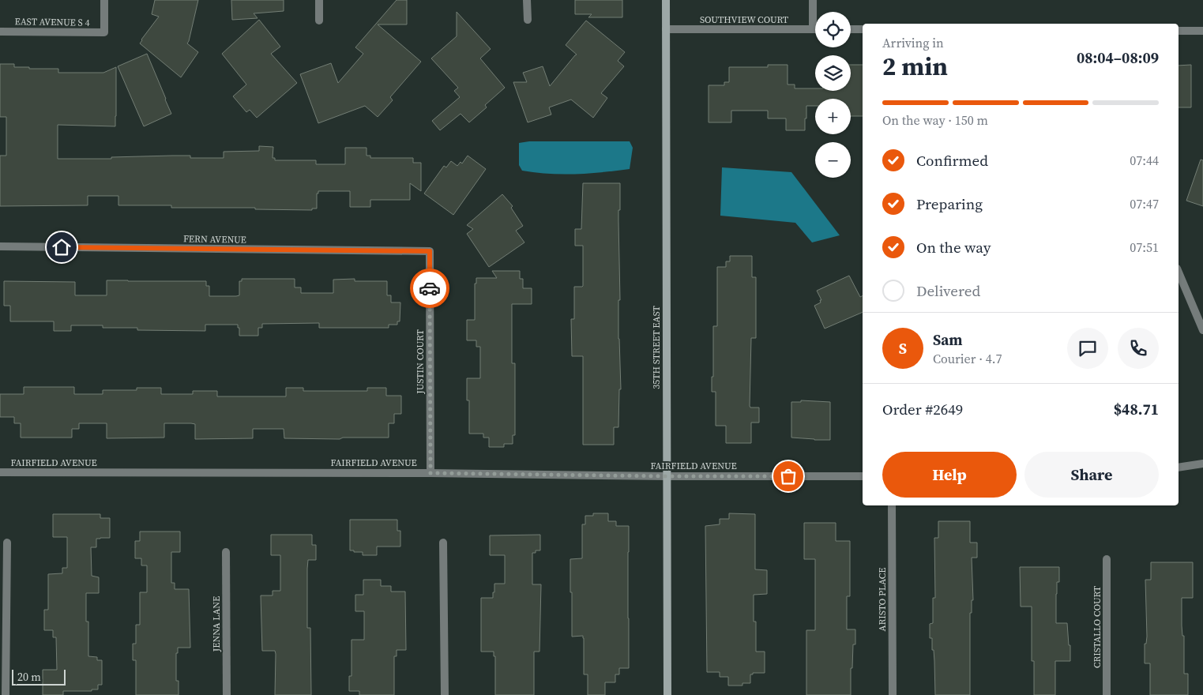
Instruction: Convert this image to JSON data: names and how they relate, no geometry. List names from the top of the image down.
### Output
{
  "streets": {
    "street": [
      "SOUTHVIEW COURT",
      "EAST AVENUE S 4",
      "FERN AVENUE",
      "35TH STREET EAST",
      "JUSTIN COURT",
      "FAIRFIELD AVENUE",
      "ARISTO PLACE",
      "JENNA LANE",
      "CRISTALLO COURT"
    ]
  },
  "crossings": [
    ["SOUTHVIEW COURT", "35TH STREET EAST"],
    ["FERN AVENUE", "JUSTIN COURT"],
    ["35TH STREET EAST", "FAIRFIELD AVENUE"],
    ["JUSTIN COURT", "FAIRFIELD AVENUE"]
  ],
  "scale_bar": "20 m",
  "page": {
    "map_buttons": ["+", "−"],
    "heading": ["2 min", "Arriving in", "08:04–08:09"],
    "panel": [
      "Sam",
      "Courier · 4.7",
      "Order #2649",
      "$48.71"
    ],
    "bar": "On the way · 150 m",
    "list": [
      ["Confirmed", "07:44"],
      ["Preparing", "07:47"],
      ["On the way", "07:51"],
      "Delivered"
    ],
    "round": "S",
    "buttons": ["Help", "Share"],
    "scale": "20 m"
  }
}
